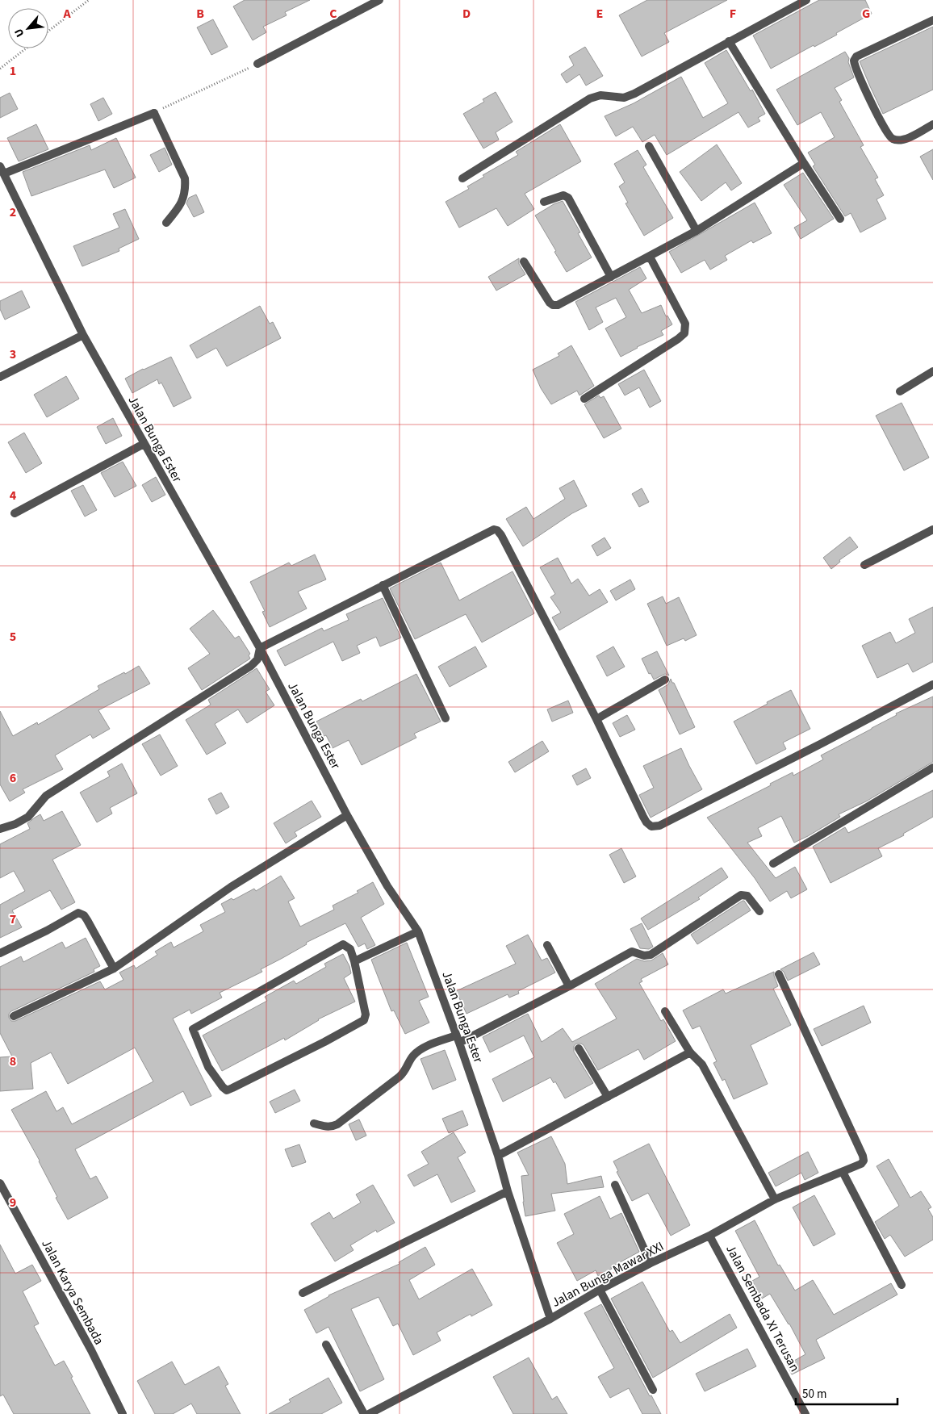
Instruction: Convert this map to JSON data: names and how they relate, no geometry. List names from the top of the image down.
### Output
{
  "streets": {
    "street": [
      "Jalan Bunga Ester",
      "Jalan Bunga Mawar XXI",
      "Jalan Karya Sembada",
      "Jalan Sembada XI Terusan"
    ]
  },
  "crossings": [
    ["Jalan Bunga Ester", "Jalan Bunga Mawar XXI"],
    ["Jalan Bunga Mawar XXI", "Jalan Sembada XI Terusan"]
  ],
  "scale_bar": "50 m",
  "north": "bottom left",
  "grid": {
    "columns": [
      "A",
      "B",
      "C",
      "D",
      "E",
      "F",
      "G"
    ],
    "rows": [
      "1",
      "2",
      "3",
      "4",
      "5",
      "6",
      "7",
      "8",
      "9"
    ]
  }
}
